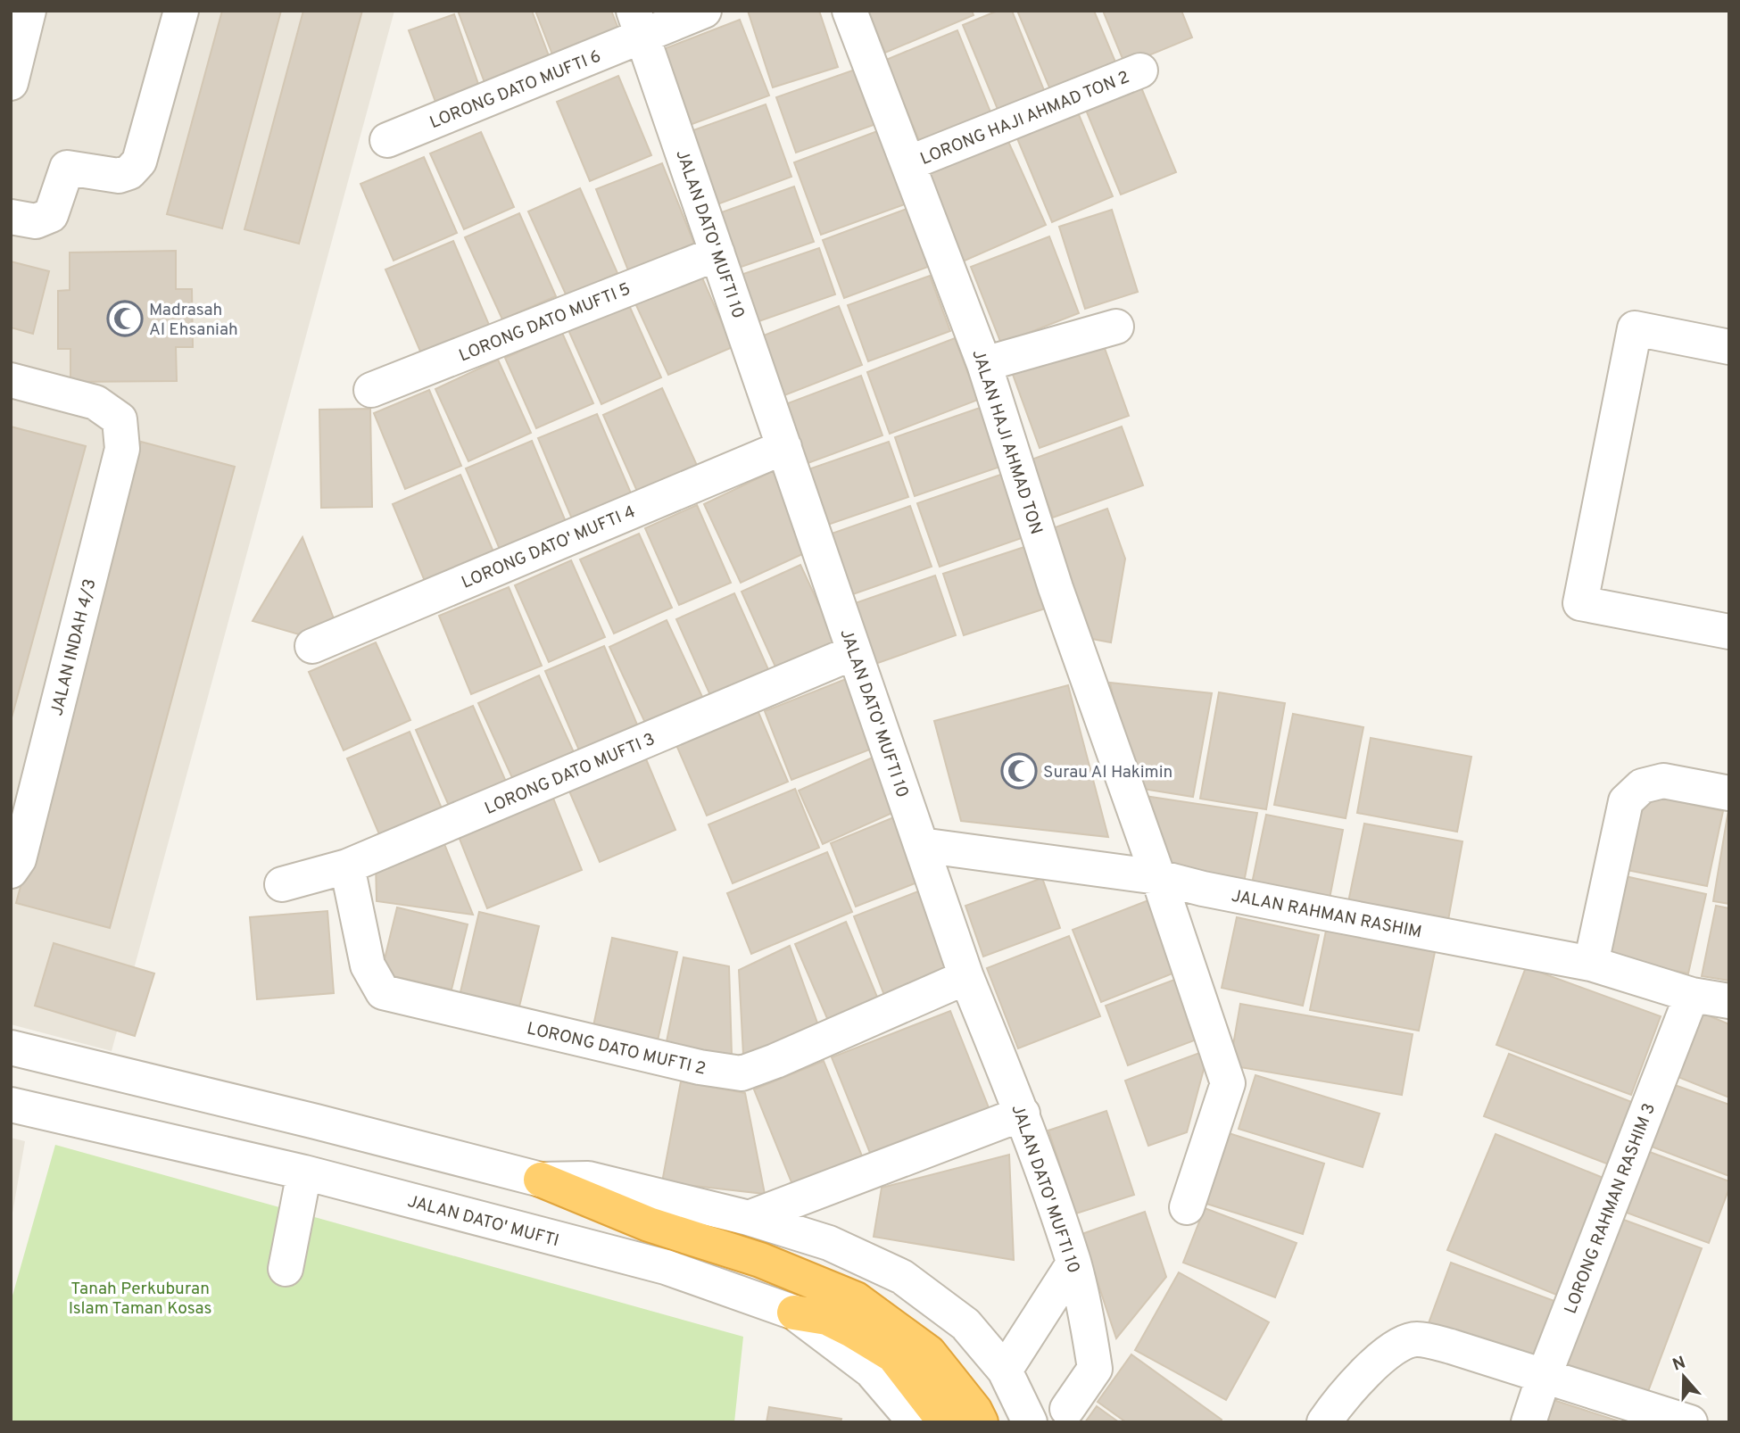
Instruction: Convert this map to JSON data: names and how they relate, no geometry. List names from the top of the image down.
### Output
{
  "streets": {
    "street": [
      "LORONG DATO MUFTI 6",
      "LORONG HAJI AHMAD TON 2",
      "JALAN DATO' MUFTI 10",
      "LORONG DATO MUFTI 5",
      "JALAN HAJI AHMAD TON",
      "LORONG DATO' MUFTI 4",
      "JALAN INDAH 4/3",
      "LORONG DATO MUFTI 3",
      "JALAN RAHMAN RASHIM",
      "LORONG DATO MUFTI 2",
      "LORONG RAHMAN RASHIM 3",
      "JALAN DATO' MUFTI"
    ]
  },
  "crossings": [
    ["LORONG DATO MUFTI 6", "JALAN DATO' MUFTI 10"],
    ["LORONG HAJI AHMAD TON 2", "JALAN HAJI AHMAD TON"],
    ["JALAN DATO' MUFTI 10", "LORONG DATO MUFTI 5"],
    ["JALAN DATO' MUFTI 10", "LORONG DATO' MUFTI 4"],
    ["JALAN DATO' MUFTI 10", "LORONG DATO MUFTI 3"],
    ["JALAN DATO' MUFTI 10", "JALAN RAHMAN RASHIM"],
    ["JALAN DATO' MUFTI 10", "LORONG DATO MUFTI 2"],
    ["JALAN HAJI AHMAD TON", "JALAN RAHMAN RASHIM"],
    ["LORONG DATO MUFTI 3", "LORONG DATO MUFTI 2"],
    ["JALAN RAHMAN RASHIM", "LORONG RAHMAN RASHIM 3"]
  ],
  "parks": ["Tanah Perkuburan Islam Taman Kosas"],
  "places": {
    "mosque": ["Madrasah Al Ehsaniah", "Surau Al Hakimin"]
  },
  "north": "top"
}
